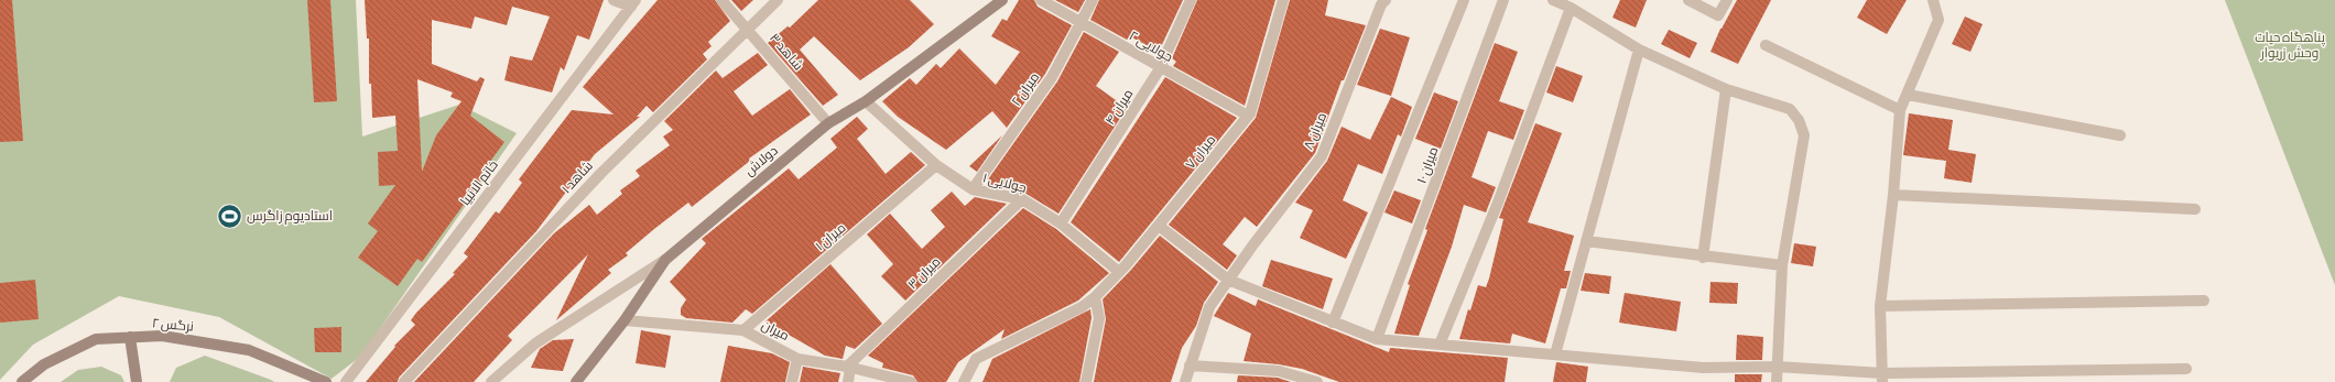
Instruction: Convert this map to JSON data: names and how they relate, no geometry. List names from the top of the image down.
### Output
{
  "streets": {
    "street": [
      "جولایی ۲",
      "شاهد ۳",
      "میران ۲",
      "میران ۴",
      "میران ۸",
      "میران ۷",
      "دولاش",
      "میران ۱۰",
      "شاهد ۱",
      "خاتم الانبیا",
      "جولایی ۱",
      "میران ۱",
      "میران ۳",
      "نرگس ۲",
      "میران"
    ]
  },
  "crossings": [
    ["جولایی ۲", "میران ۲"],
    ["جولایی ۲", "میران ۴"],
    ["جولایی ۲", "میران ۷"],
    ["شاهد ۳", "دولاش"],
    ["شاهد ۳", "شاهد ۱"],
    ["میران ۲", "جولایی ۱"],
    ["میران ۴", "جولایی ۱"],
    ["میران ۷", "جولایی ۱"],
    ["دولاش", "جولایی ۱"],
    ["دولاش", "میران"],
    ["جولایی ۱", "میران ۱"],
    ["جولایی ۱", "میران ۳"],
    ["میران ۱", "میران"],
    ["میران ۳", "میران"]
  ],
  "parks": ["پناهگاه حیات وحش زریوار"],
  "places": {
    "sports": ["استادیوم زاگرس"]
  }
}
